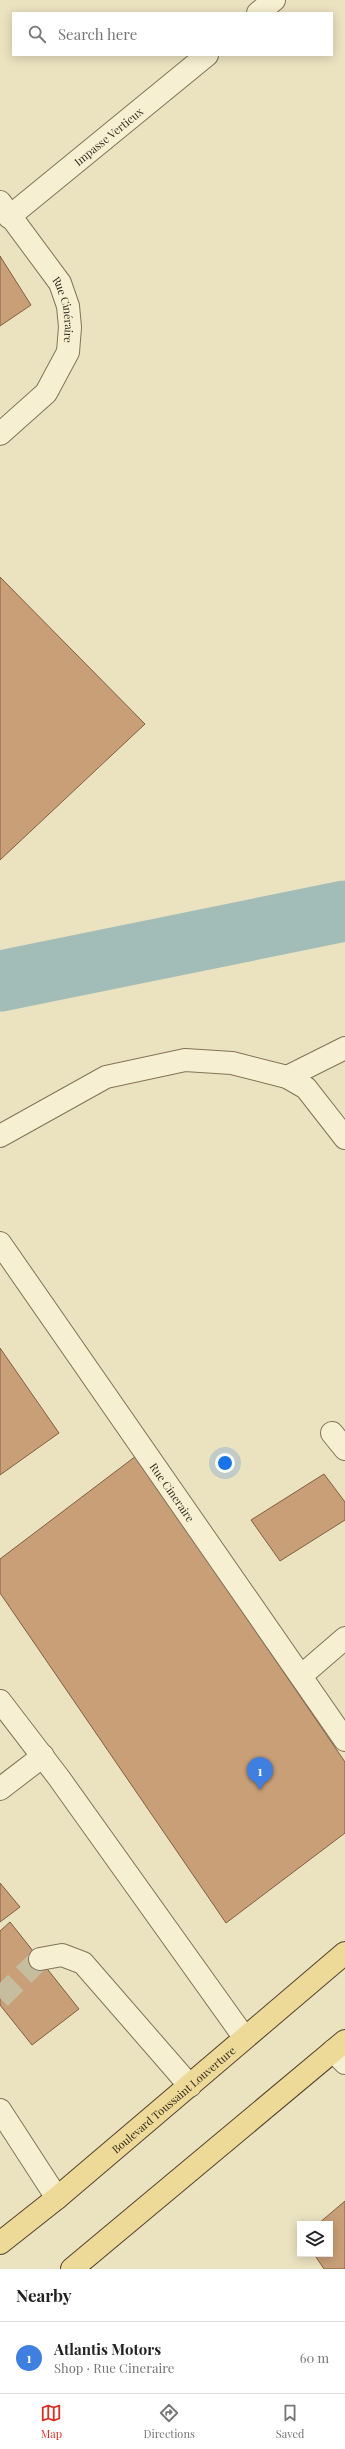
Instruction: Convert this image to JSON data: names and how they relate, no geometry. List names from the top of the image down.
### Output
{
  "streets": {
    "main road": ["Boulevard Toussaint Louverture"],
    "street": ["Impasse Vertieux", "Rue Cinéraire", "Rue Cineraire"]
  },
  "crossings": [
    ["Impasse Vertieux", "Rue Cinéraire"]
  ],
  "page": {
    "search": "Search here",
    "pins": "1",
    "heading": "Nearby",
    "list": [
      {
        "mark": "1",
        "name": "Atlantis Motors",
        "note": "Shop · Rue Cineraire",
        "value": "60 m"
      }
    ],
    "nav": ["Map", "Directions", "Saved"]
  }
}
